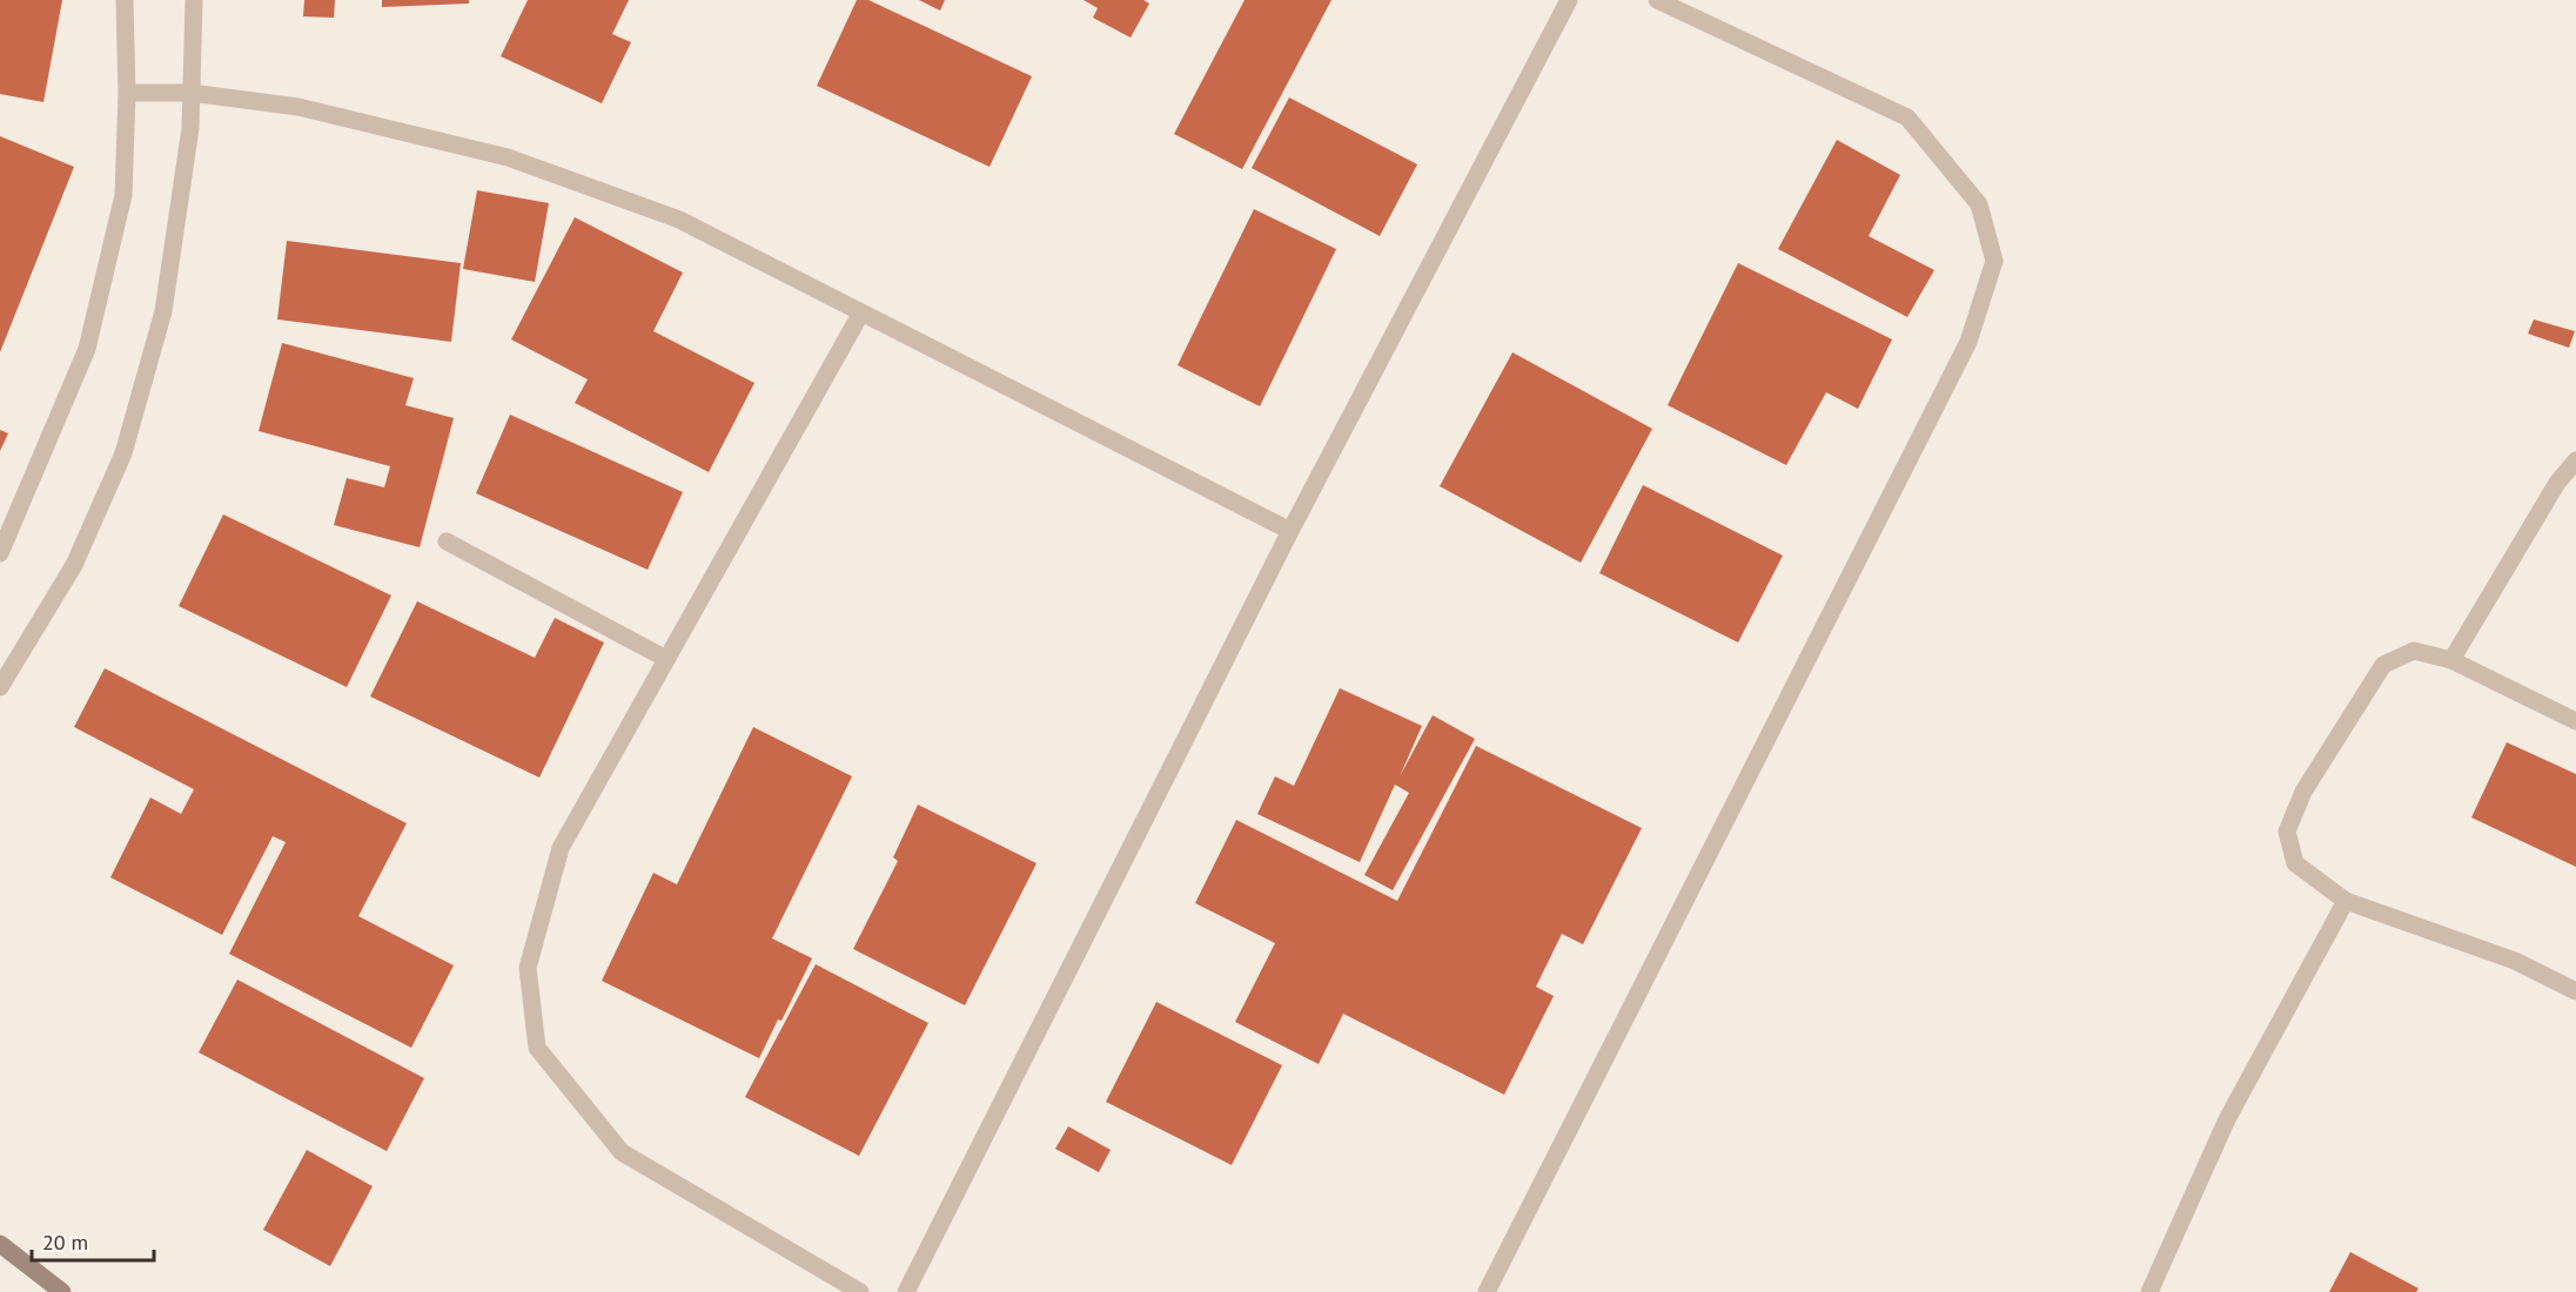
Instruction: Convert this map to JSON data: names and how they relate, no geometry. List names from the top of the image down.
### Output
{
  "scale_bar": "20 m"
}
